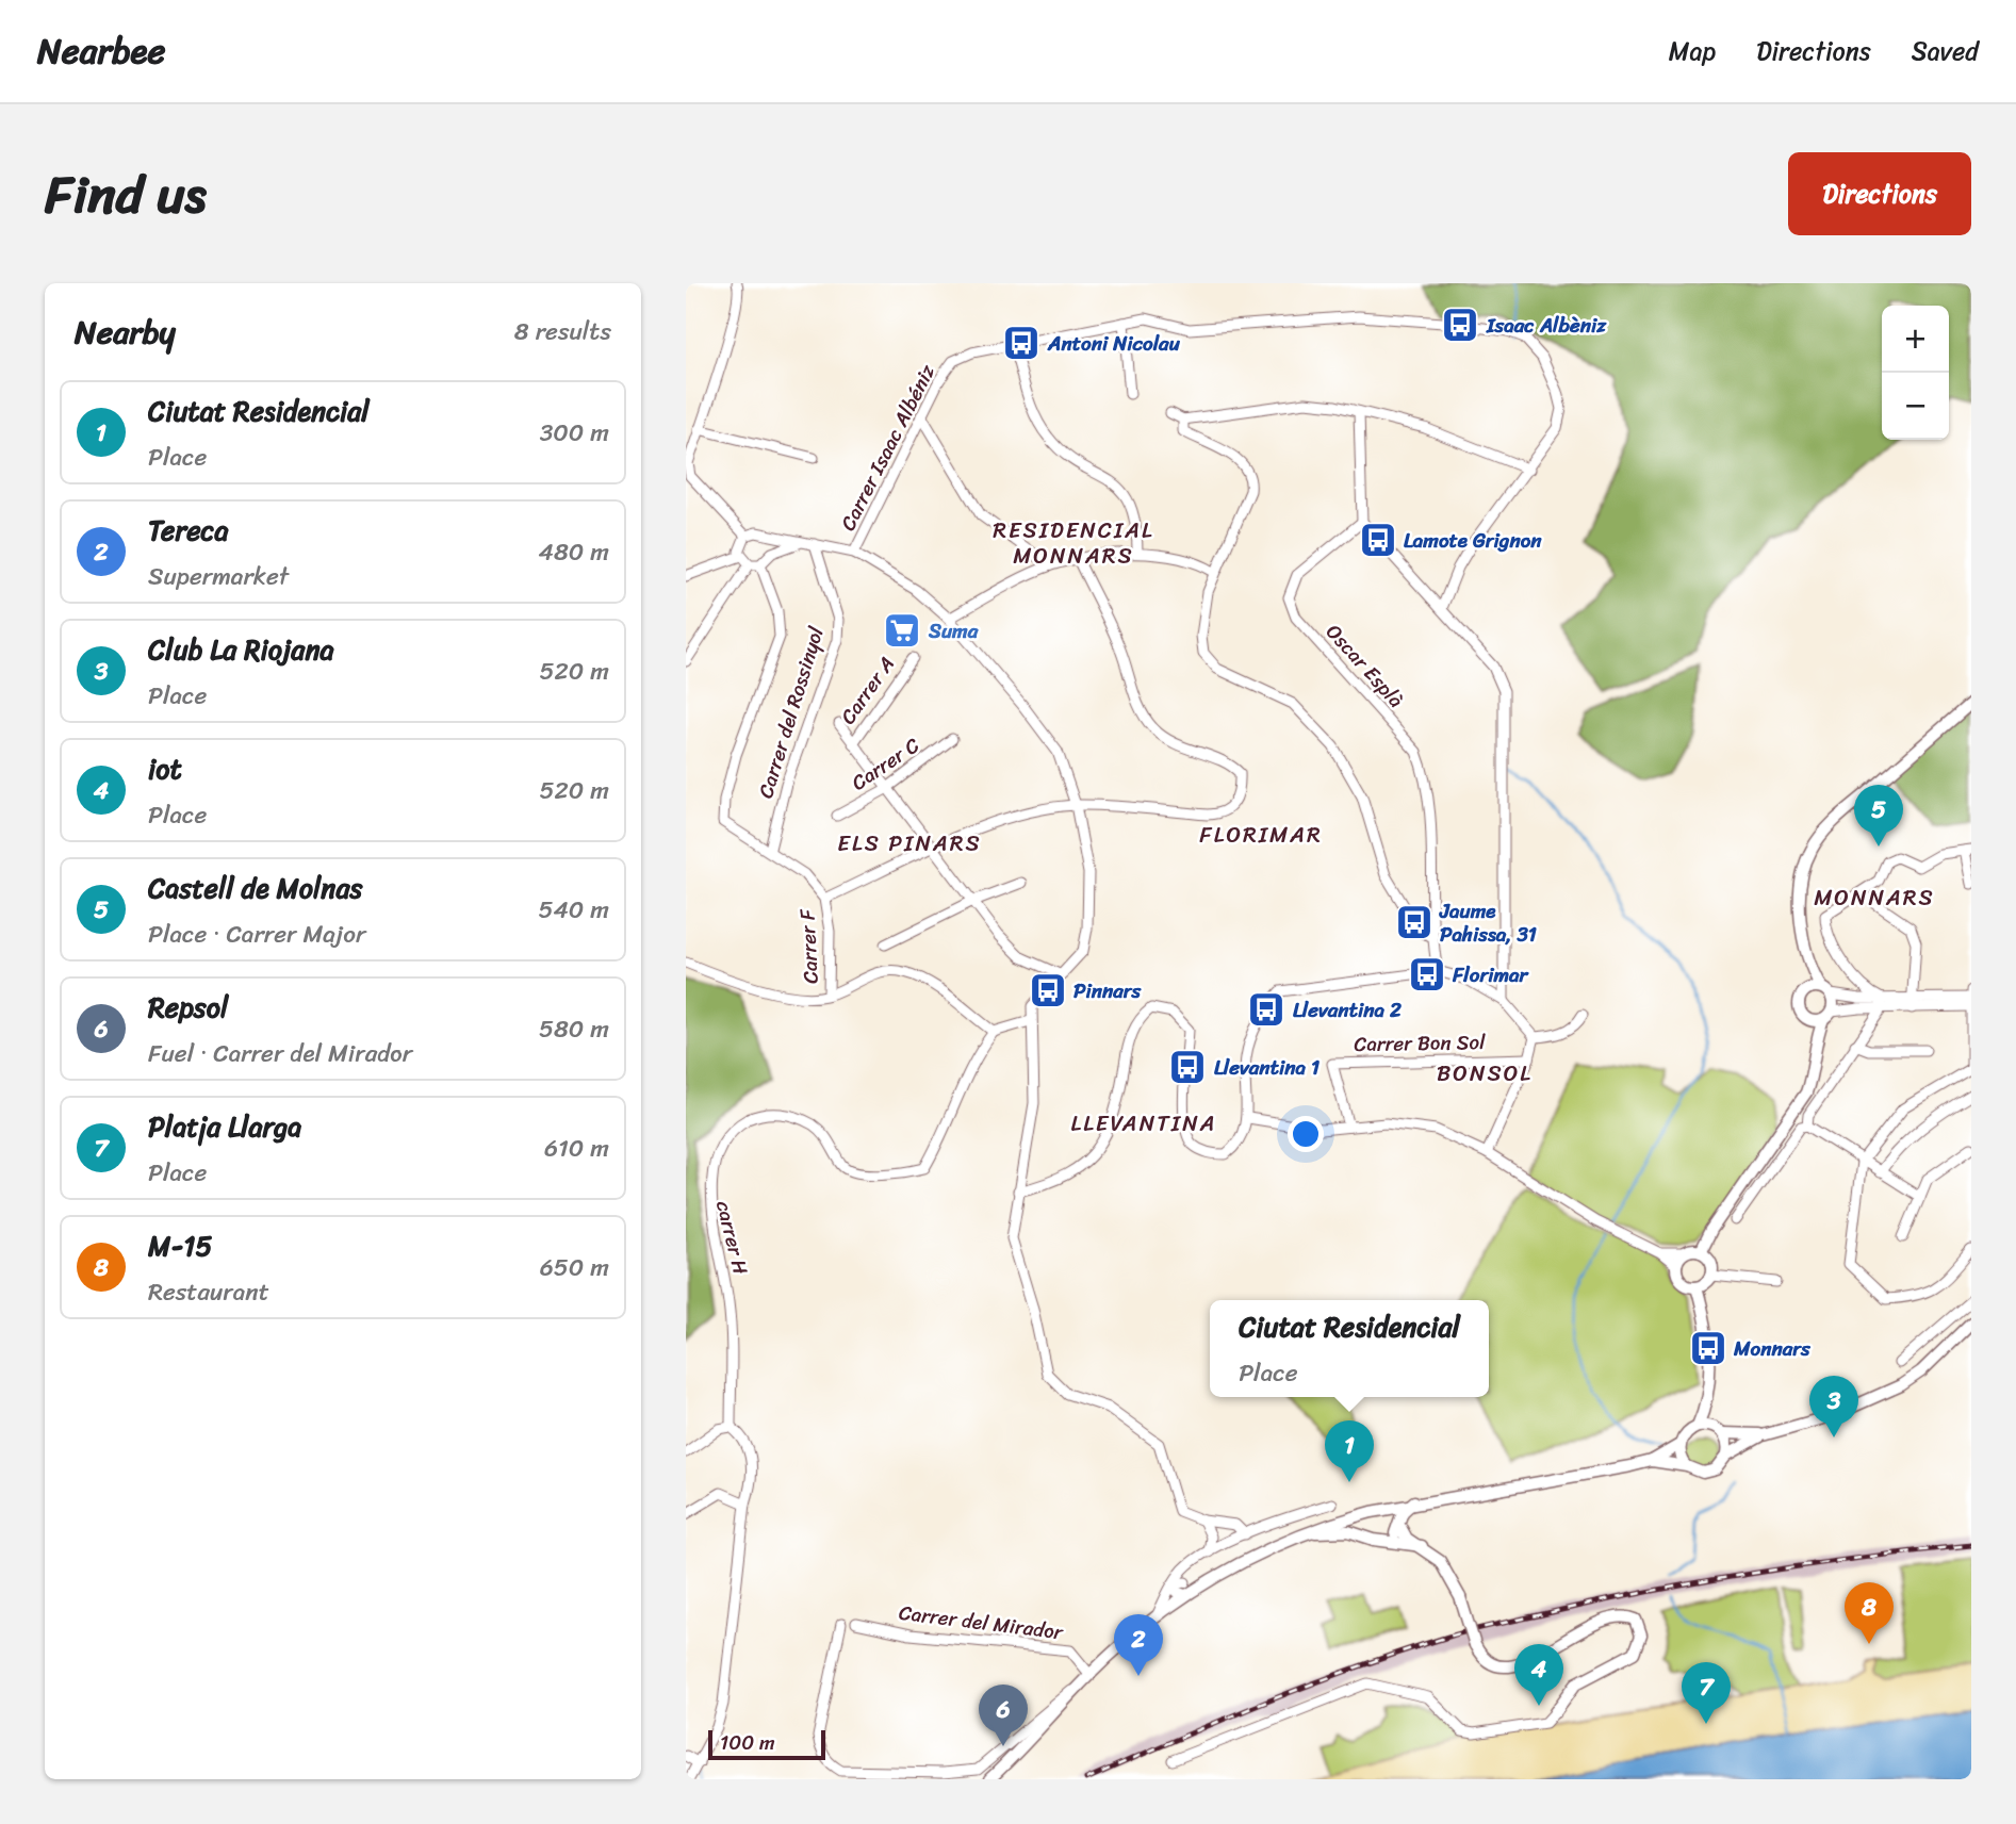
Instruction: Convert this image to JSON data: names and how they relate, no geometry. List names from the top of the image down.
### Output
{
  "streets": {
    "street": [
      "Carrer Isaac Albéniz",
      "Oscar Esplà",
      "Carrer A",
      "Carrer del Rossinyol",
      "Carrer C",
      "Carrer F",
      "Carrer Bon Sol",
      "carrer H",
      "Carrer del Mirador"
    ]
  },
  "crossings": [
    ["Carrer del Rossinyol", "Carrer F"]
  ],
  "districts": [
    "RESIDENCIAL MONNARS",
    "FLORIMAR",
    "ELS PINARS",
    "MONNARS",
    "BONSOL",
    "LLEVANTINA"
  ],
  "places": {
    "bus stop": [
      "Isaac Albèniz",
      "Antoni Nicolau",
      "Lamote Grignon",
      "Jaume Pahissa, 31",
      "Florimar",
      "Pinnars",
      "Llevantina 2",
      "Llevantina 1",
      "Monnars"
    ],
    "supermarket": ["Suma"]
  },
  "scale_bar": "100 m",
  "page": {
    "header": "Nearbee",
    "nav": ["Map", "Directions", "Saved"],
    "title": "Find us",
    "buttons": "Directions",
    "heading": ["Nearby", "8 results"],
    "map_buttons": ["+", "−"],
    "list": [
      {
        "mark": "1",
        "name": "Ciutat Residencial",
        "note": "Place",
        "value": "300 m"
      },
      {
        "mark": "2",
        "name": "Tereca",
        "note": "Supermarket",
        "value": "480 m"
      },
      {
        "mark": "3",
        "name": "Club La Riojana",
        "note": "Place",
        "value": "520 m"
      },
      {
        "mark": "4",
        "name": "iot",
        "note": "Place",
        "value": "520 m"
      },
      {
        "mark": "5",
        "name": "Castell de Molnas",
        "note": "Place · Carrer Major",
        "value": "540 m"
      },
      {
        "mark": "6",
        "name": "Repsol",
        "note": "Fuel · Carrer del Mirador",
        "value": "580 m"
      },
      {
        "mark": "7",
        "name": "Platja Llarga",
        "note": "Place",
        "value": "610 m"
      },
      {
        "mark": "8",
        "name": "M-15",
        "note": "Restaurant",
        "value": "650 m"
      }
    ],
    "pins": [
      "5",
      "3",
      "1",
      "8",
      "2",
      "4",
      "7",
      "6"
    ],
    "popup": ["Ciutat Residencial", "Place"],
    "scale": "100 m"
  }
}
